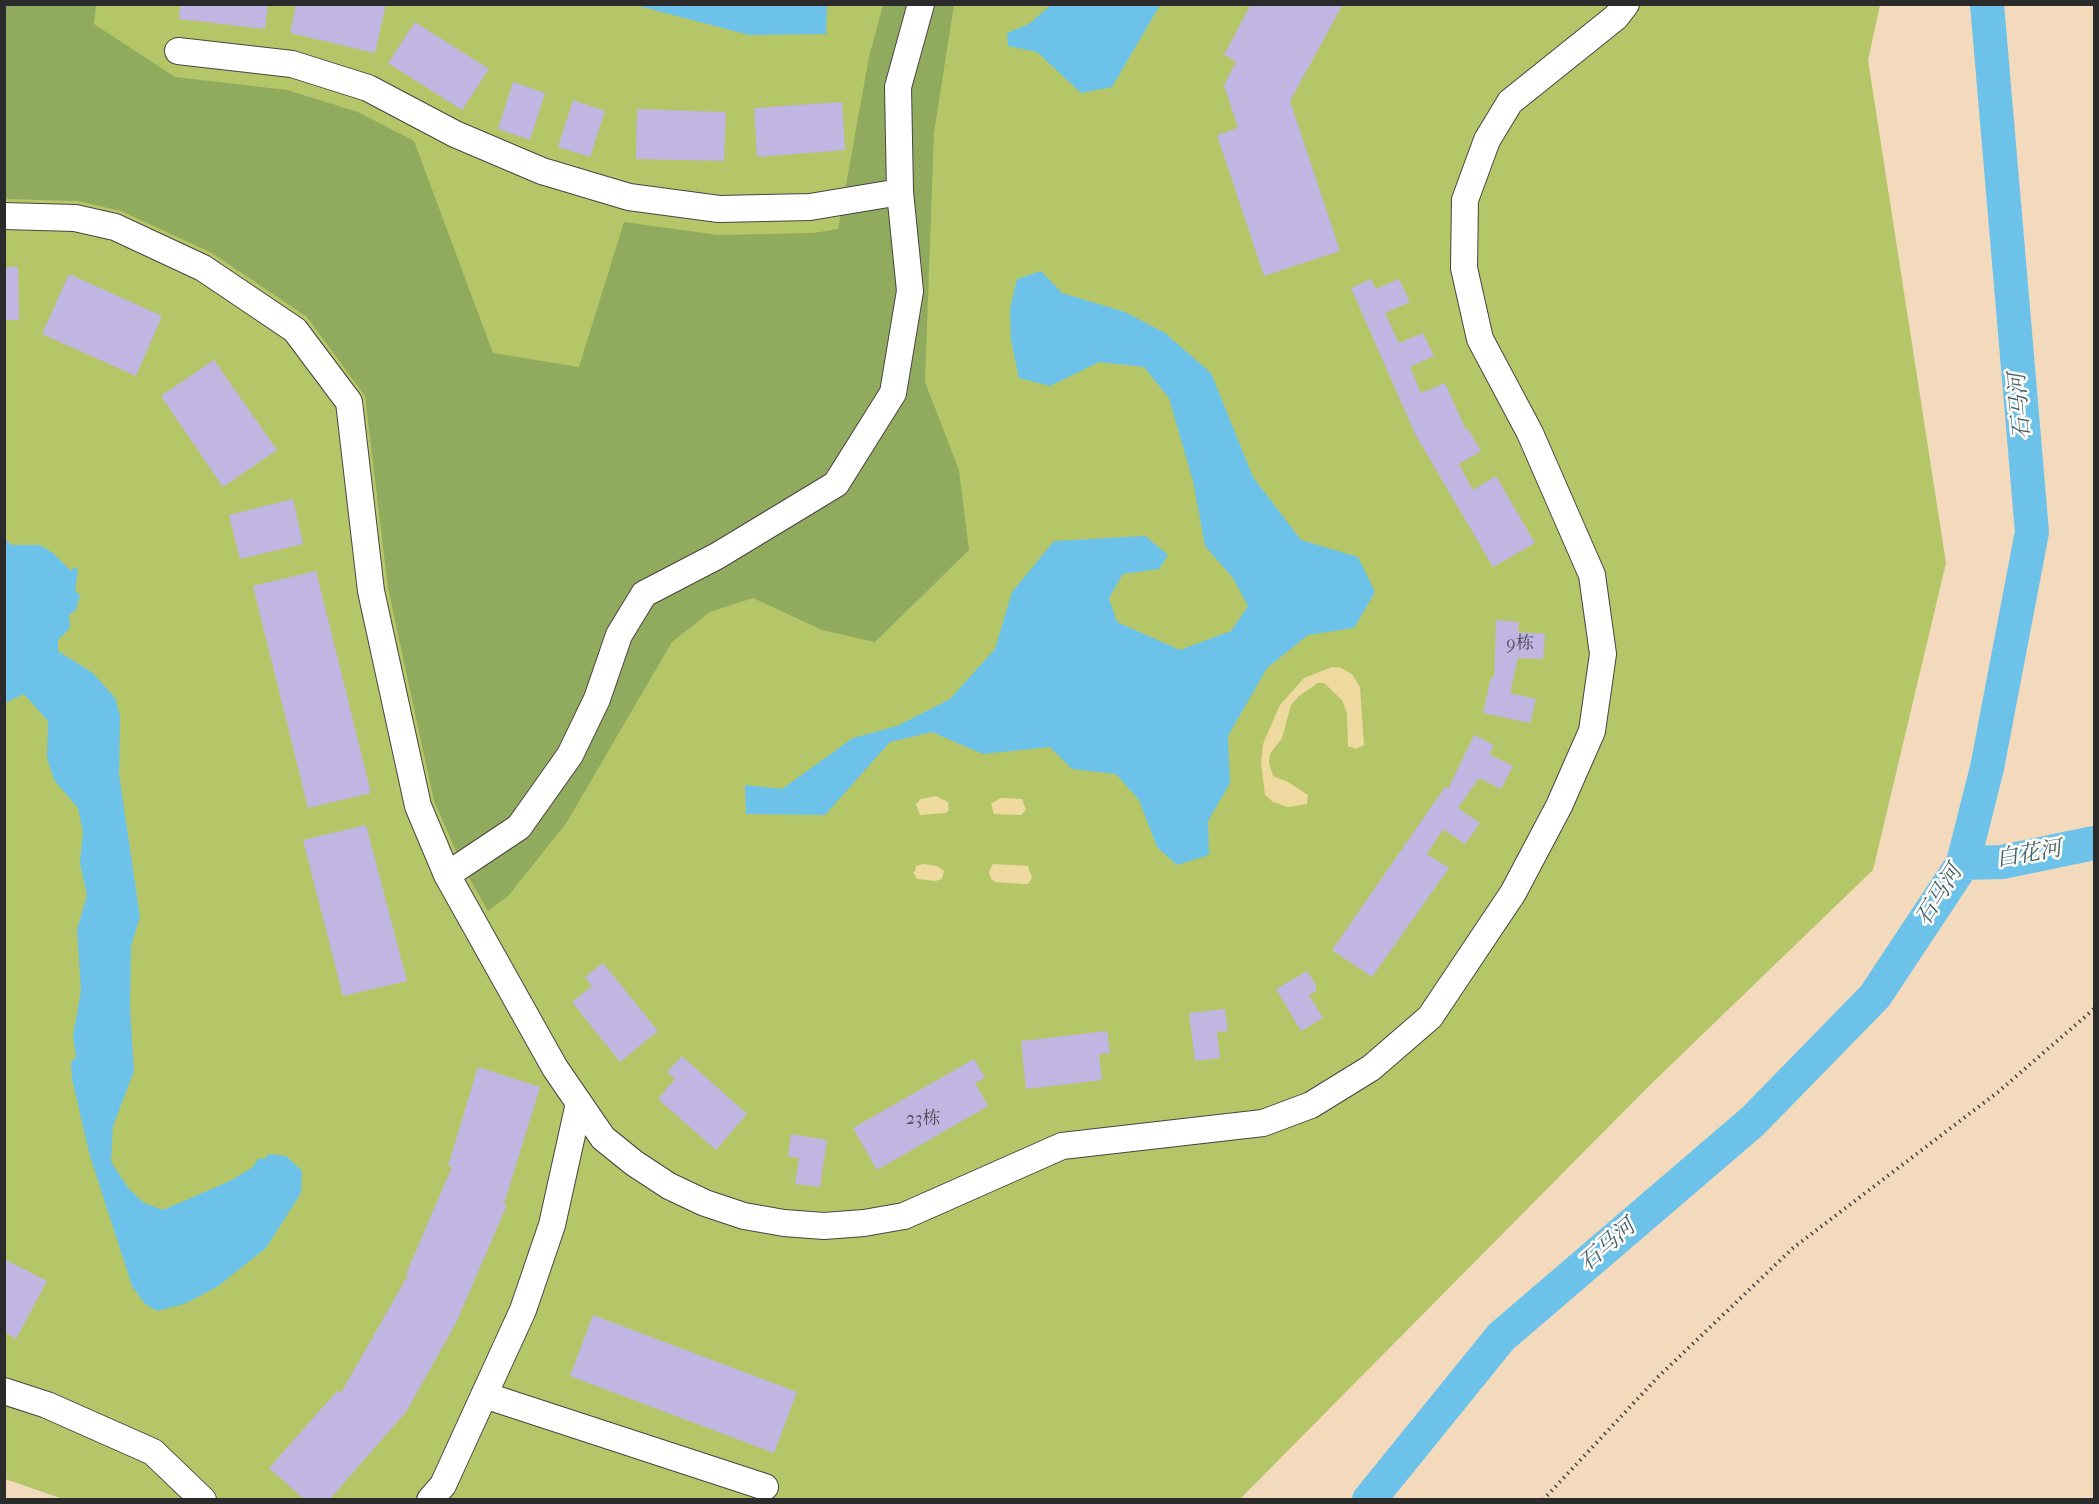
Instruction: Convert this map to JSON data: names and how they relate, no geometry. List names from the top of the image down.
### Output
{
  "water": ["石马河", "白花河"],
  "house_numbers": ["9栋", "23栋"]
}
